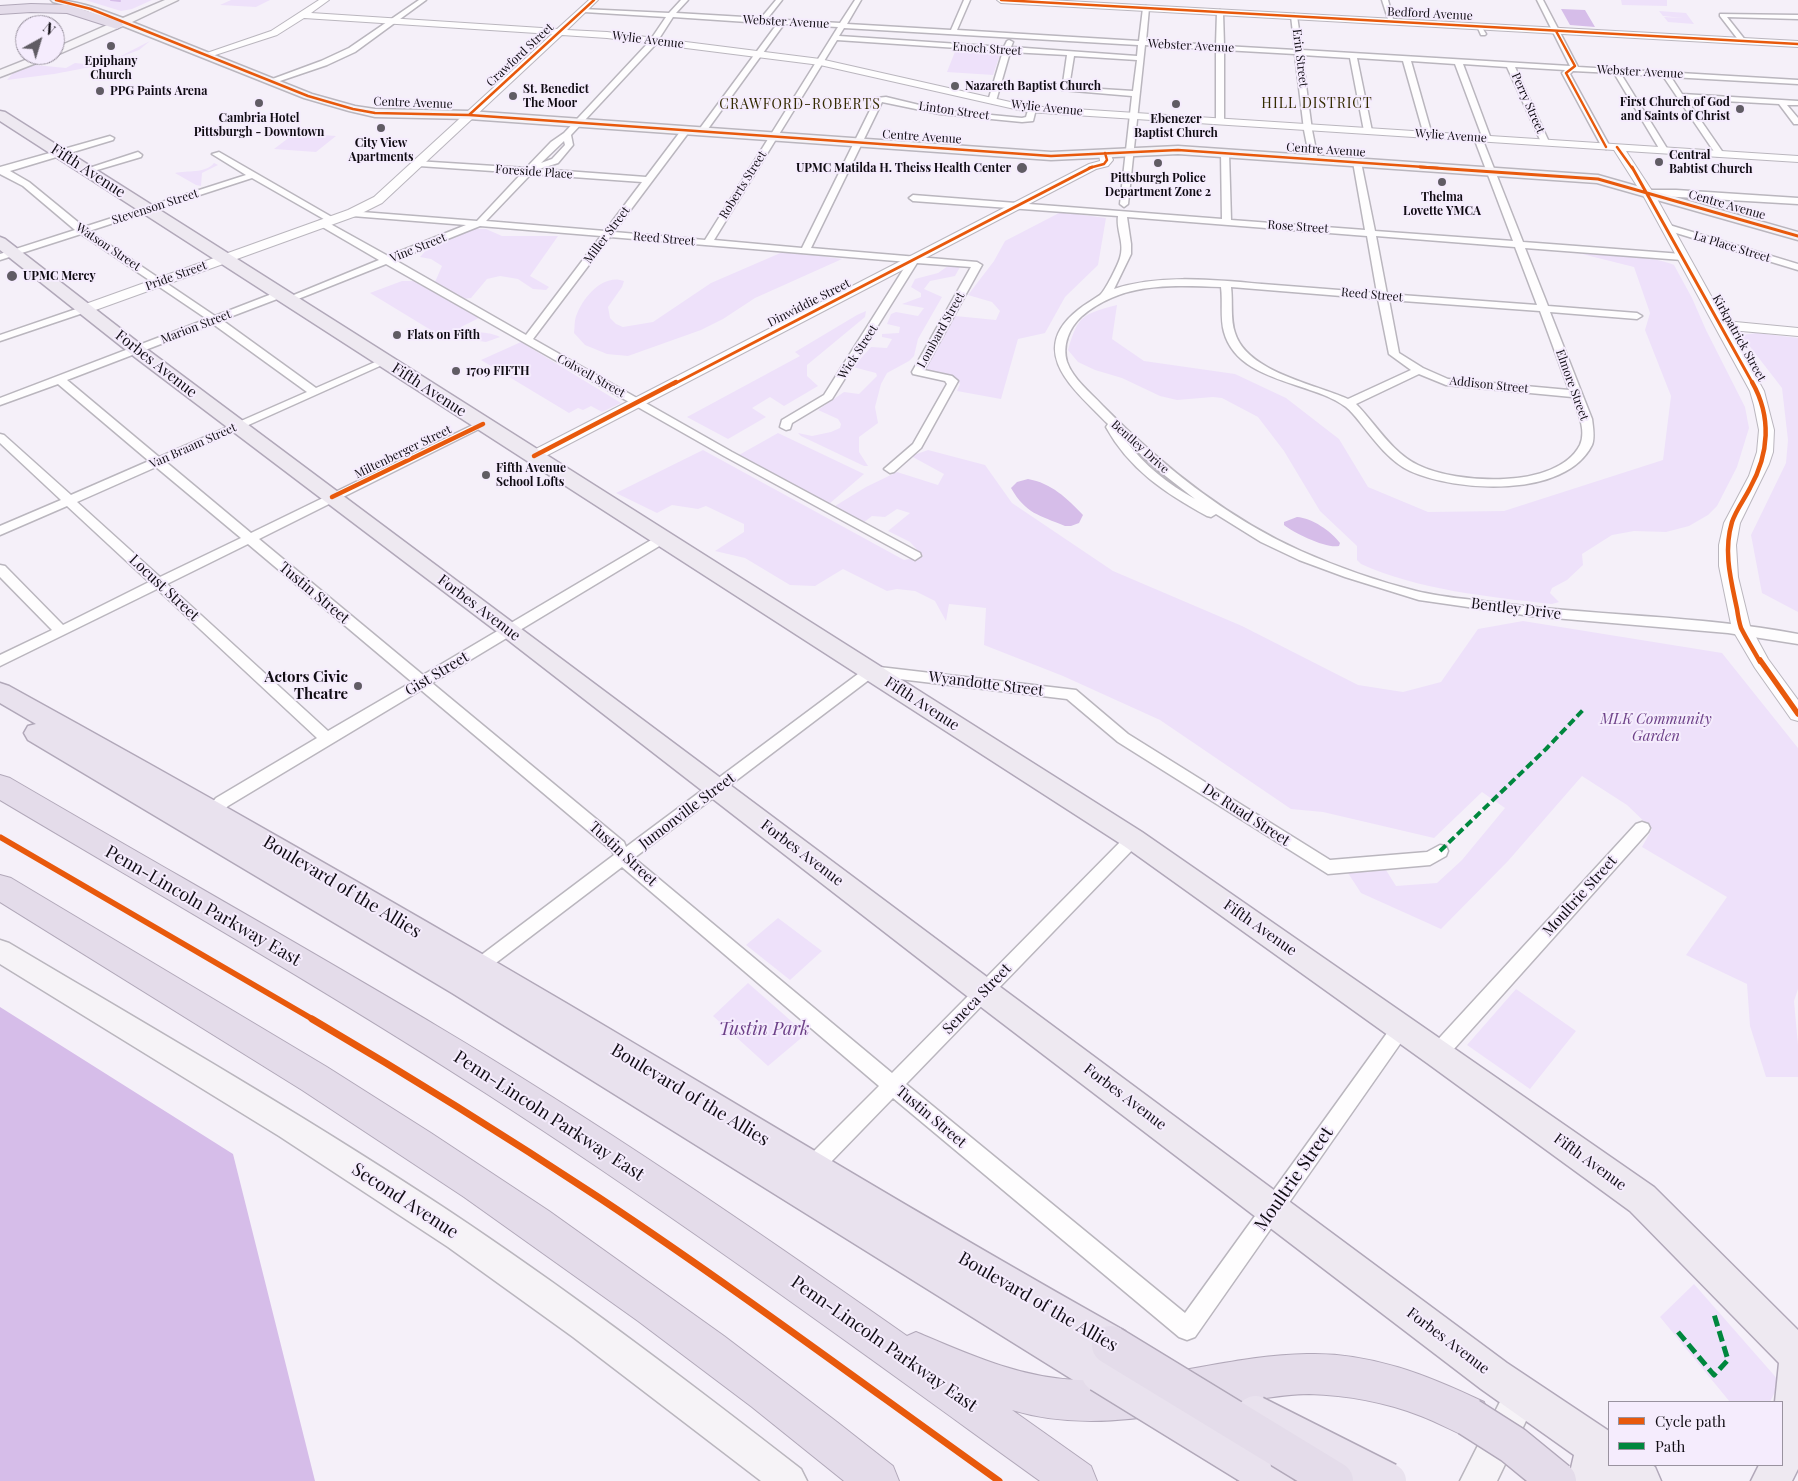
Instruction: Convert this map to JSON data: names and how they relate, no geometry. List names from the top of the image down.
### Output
{
  "streets": {
    "highway": ["Boulevard of the Allies", "Penn-Lincoln Parkway East"],
    "main road": [
      "Centre Avenue",
      "Fifth Avenue",
      "Forbes Avenue",
      "Second Avenue"
    ],
    "street": [
      "Bedford Avenue",
      "Webster Avenue",
      "Wylie Avenue",
      "Enoch Street",
      "Crawford Street",
      "Erin Street",
      "Perry Street",
      "Linton Street",
      "Foreside Place",
      "Roberts Street",
      "Stevenson Street",
      "Rose Street",
      "Miller Street",
      "Reed Street",
      "Watson Street",
      "La Place Street",
      "Vine Street",
      "Pride Street",
      "Dinwiddie Street",
      "Marion Street",
      "Lombard Street",
      "Kirkpatrick Street",
      "Wick Street",
      "Colwell Street",
      "Addison Street",
      "Elmore Street",
      "Van Braam Street",
      "Bentley Drive",
      "Miltenberger Street",
      "Locust Street",
      "Tustin Street",
      "Gist Street",
      "Wyandotte Street",
      "Jumonville Street",
      "De Ruad Street",
      "Moultrie Street",
      "Seneca Street"
    ]
  },
  "crossings": [
    ["Bedford Avenue", "Erin Street"],
    ["Bedford Avenue", "Kirkpatrick Street"],
    ["Webster Avenue", "Crawford Street"],
    ["Webster Avenue", "Erin Street"],
    ["Webster Avenue", "Perry Street"],
    ["Webster Avenue", "Roberts Street"],
    ["Webster Avenue", "Kirkpatrick Street"],
    ["Webster Avenue", "Elmore Street"],
    ["Wylie Avenue", "Crawford Street"],
    ["Wylie Avenue", "Erin Street"],
    ["Wylie Avenue", "Perry Street"],
    ["Wylie Avenue", "Linton Street"],
    ["Wylie Avenue", "Roberts Street"],
    ["Wylie Avenue", "Kirkpatrick Street"],
    ["Wylie Avenue", "Elmore Street"],
    ["Enoch Street", "Roberts Street"],
    ["Crawford Street", "Centre Avenue"],
    ["Crawford Street", "Foreside Place"],
    ["Crawford Street", "Reed Street"],
    ["Crawford Street", "Pride Street"],
    ["Erin Street", "Centre Avenue"],
    ["Centre Avenue", "Linton Street"],
    ["Centre Avenue", "Roberts Street"],
    ["Centre Avenue", "Miller Street"],
    ["Centre Avenue", "Dinwiddie Street"],
    ["Centre Avenue", "Kirkpatrick Street"],
    ["Centre Avenue", "Addison Street"],
    ["Centre Avenue", "Elmore Street"],
    ["Fifth Avenue", "Stevenson Street"],
    ["Fifth Avenue", "Vine Street"],
    ["Fifth Avenue", "Pride Street"],
    ["Fifth Avenue", "Dinwiddie Street"],
    ["Fifth Avenue", "Marion Street"],
    ["Fifth Avenue", "Van Braam Street"],
    ["Fifth Avenue", "Miltenberger Street"],
    ["Fifth Avenue", "Gist Street"],
    ["Fifth Avenue", "Wyandotte Street"],
    ["Fifth Avenue", "Jumonville Street"],
    ["Fifth Avenue", "Moultrie Street"],
    ["Fifth Avenue", "Seneca Street"],
    ["Foreside Place", "Miller Street"],
    ["Foreside Place", "Vine Street"],
    ["Roberts Street", "Reed Street"],
    ["Stevenson Street", "Watson Street"],
    ["Stevenson Street", "Forbes Avenue"],
    ["Stevenson Street", "Colwell Street"],
    ["Rose Street", "Dinwiddie Street"],
    ["Rose Street", "Kirkpatrick Street"],
    ["Rose Street", "Addison Street"],
    ["Rose Street", "Elmore Street"],
    ["Miller Street", "Reed Street"],
    ["Miller Street", "Colwell Street"],
    ["Reed Street", "Vine Street"],
    ["Reed Street", "Pride Street"],
    ["Reed Street", "Dinwiddie Street"],
    ["Reed Street", "Lombard Street"],
    ["Reed Street", "Wick Street"],
    ["Reed Street", "Addison Street"],
    ["Reed Street", "Elmore Street"],
    ["Reed Street", "Bentley Drive"],
    ["Watson Street", "Pride Street"],
    ["Watson Street", "Marion Street"],
    ["Watson Street", "Van Braam Street"],
    ["La Place Street", "Kirkpatrick Street"],
    ["Vine Street", "Marion Street"],
    ["Vine Street", "Colwell Street"],
    ["Pride Street", "Forbes Avenue"],
    ["Pride Street", "Colwell Street"],
    ["Dinwiddie Street", "Wick Street"],
    ["Dinwiddie Street", "Colwell Street"],
    ["Marion Street", "Forbes Avenue"],
    ["Marion Street", "Tustin Street"],
    ["Kirkpatrick Street", "Bentley Drive"],
    ["Forbes Avenue", "Van Braam Street"],
    ["Forbes Avenue", "Miltenberger Street"],
    ["Forbes Avenue", "Gist Street"],
    ["Forbes Avenue", "Jumonville Street"],
    ["Forbes Avenue", "Moultrie Street"],
    ["Forbes Avenue", "Seneca Street"],
    ["Addison Street", "Elmore Street"],
    ["Van Braam Street", "Locust Street"],
    ["Van Braam Street", "Tustin Street"],
    ["Miltenberger Street", "Locust Street"],
    ["Miltenberger Street", "Tustin Street"],
    ["Locust Street", "Gist Street"],
    ["Tustin Street", "Gist Street"],
    ["Tustin Street", "Jumonville Street"],
    ["Tustin Street", "Moultrie Street"],
    ["Tustin Street", "Seneca Street"],
    ["Gist Street", "Boulevard of the Allies"],
    ["Wyandotte Street", "Jumonville Street"],
    ["Wyandotte Street", "De Ruad Street"],
    ["Jumonville Street", "Boulevard of the Allies"]
  ],
  "districts": ["HILL DISTRICT", "CRAWFORD-ROBERTS"],
  "parks": ["MLK Community Garden", "Tustin Park"],
  "places": [
    "Epiphany Church",
    "Nazareth Baptist Church",
    "PPG Paints Arena",
    "St. Benedict The Moor",
    "Cambria Hotel Pittsburgh - Downtown",
    "Ebenezer Baptist Church",
    "First Church of God and Saints of Christ",
    "City View Apartments",
    "Central Babtist Church",
    "Pittsburgh Police Department Zone 2",
    "UPMC Matilda H. Theiss Health Center",
    "Thelma Lovette YMCA",
    "UPMC Mercy",
    "Flats on Fifth",
    "1709 FIFTH",
    "Fifth Avenue School Lofts",
    "Actors Civic Theatre"
  ],
  "legend": ["Cycle path", "Path"],
  "north": "top right"
}
